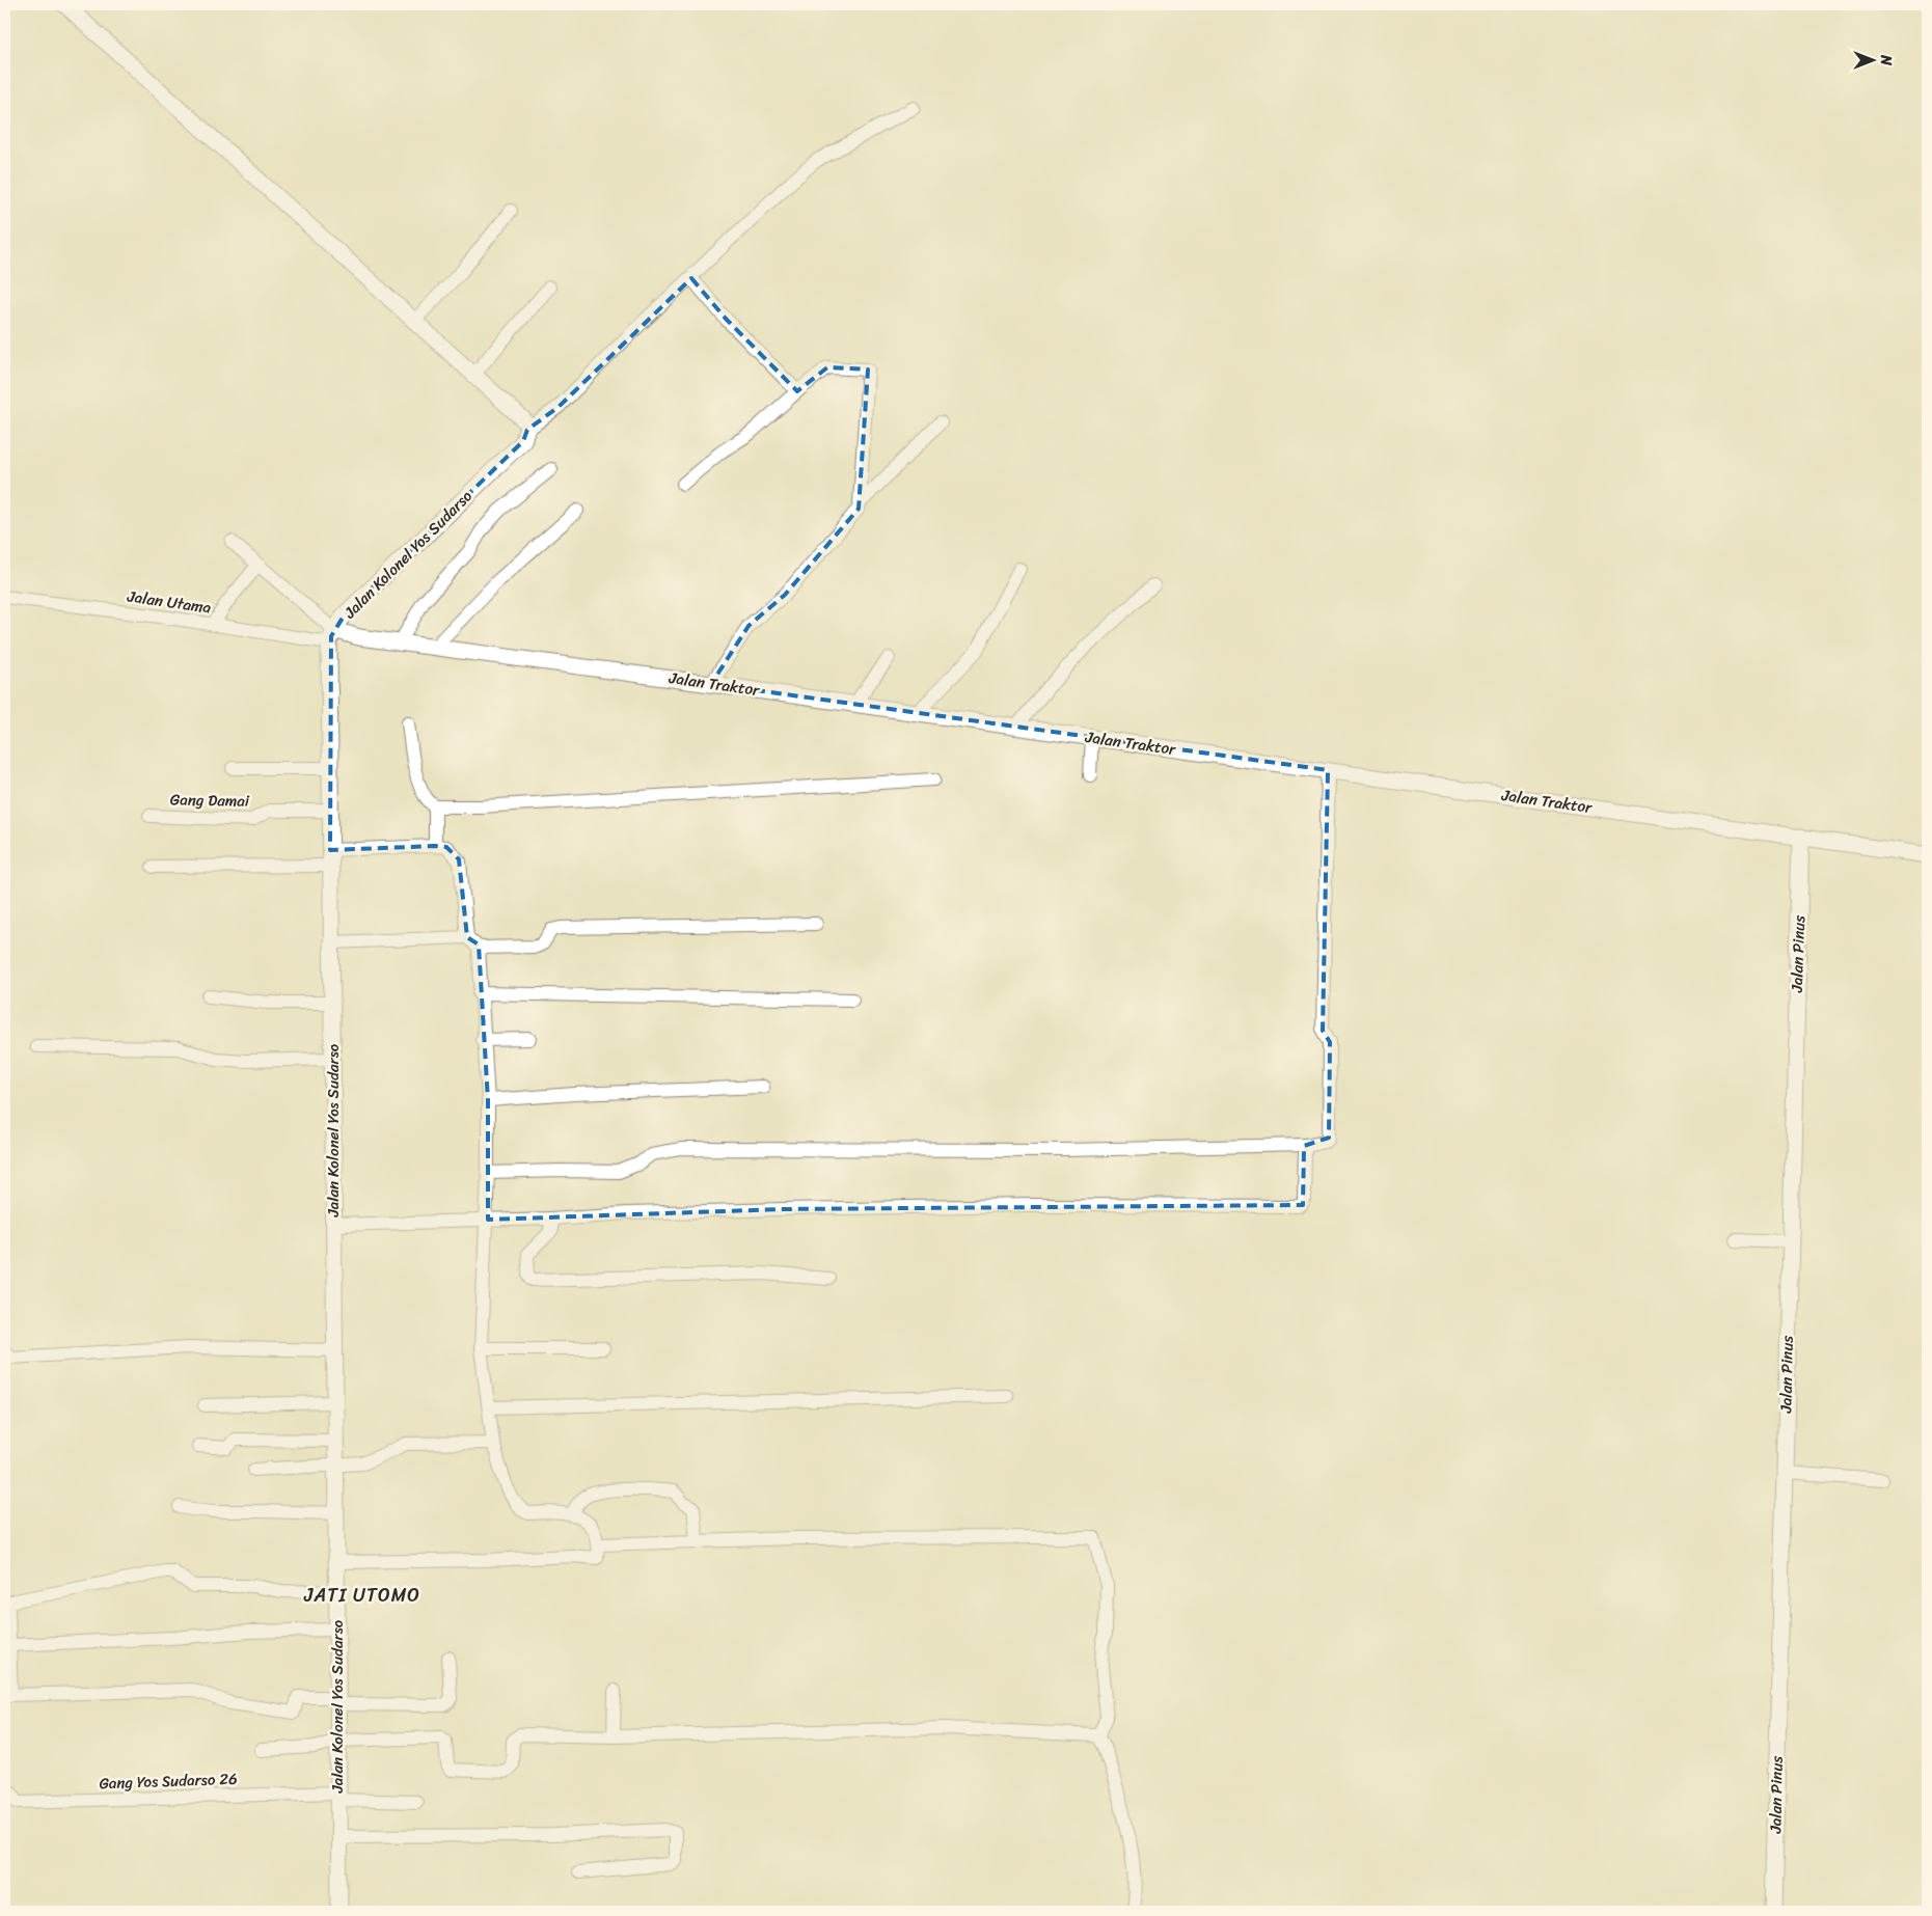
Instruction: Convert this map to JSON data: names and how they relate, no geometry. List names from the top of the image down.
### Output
{
  "streets": {
    "street": [
      "Jalan Kolonel Yos Sudarso",
      "Jalan Utama",
      "Jalan Traktor",
      "Gang Damai",
      "Jalan Pinus",
      "Gang Yos Sudarso 26"
    ]
  },
  "crossings": [
    ["Jalan Kolonel Yos Sudarso", "Jalan Utama"],
    ["Jalan Kolonel Yos Sudarso", "Jalan Traktor"],
    ["Jalan Kolonel Yos Sudarso", "Gang Damai"],
    ["Jalan Kolonel Yos Sudarso", "Gang Yos Sudarso 26"],
    ["Jalan Utama", "Jalan Traktor"],
    ["Jalan Traktor", "Jalan Pinus"]
  ],
  "districts": ["JATI UTOMO"],
  "north": "right"
}
